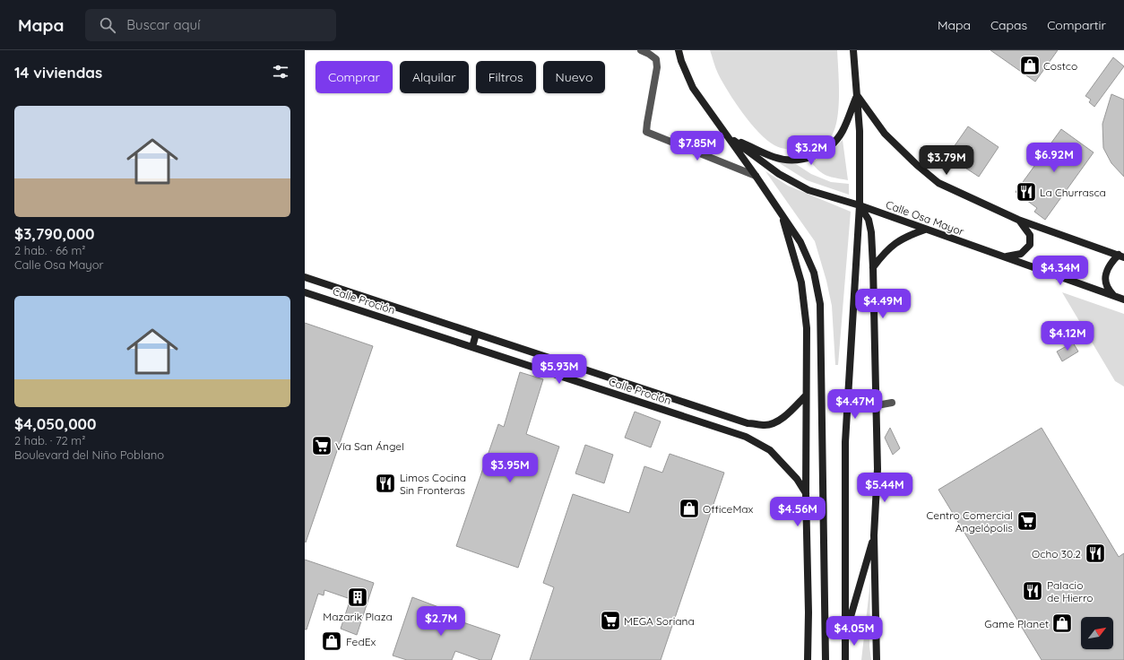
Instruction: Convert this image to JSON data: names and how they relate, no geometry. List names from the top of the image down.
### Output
{
  "streets": {
    "main road": ["Calle Osa Mayor", "Calle Proción"]
  },
  "places": {
    "shop": [
      "Costco",
      "OfficeMax",
      "Game Planet",
      "FedEx"
    ],
    "restaurant": [
      "La Churrasca",
      "Limos Cocina Sin Fronteras",
      "Ocho 30.2",
      "Palacio de Hierro"
    ],
    "supermarket": ["Vía San Ángel", "Centro Comercial Angelópolis", "MEGA Soriana"],
    "building": ["Mazarik Plaza"]
  },
  "north": "top right",
  "page": {
    "header": "Mapa",
    "search": "Buscar aquí",
    "nav": ["Mapa", "Capas", "Compartir"],
    "heading": "14 viviendas",
    "chip": [
      "Comprar",
      "Alquilar",
      "Filtros",
      "Nuevo"
    ],
    "list": [
      {
        "name": "$3,790,000",
        "note": "2 hab. · 66 m² · Calle Osa Mayor"
      },
      {
        "name": "$4,050,000",
        "note": "2 hab. · 72 m² · Boulevard del Niño Poblano"
      }
    ],
    "price": [
      "$7.85M",
      "$3.2M",
      "$6.92M",
      "$3.79M",
      "$4.34M",
      "$4.49M",
      "$4.12M",
      "$5.93M",
      "$4.47M",
      "$3.95M",
      "$5.44M",
      "$4.56M",
      "$2.7M",
      "$4.05M"
    ]
  }
}
